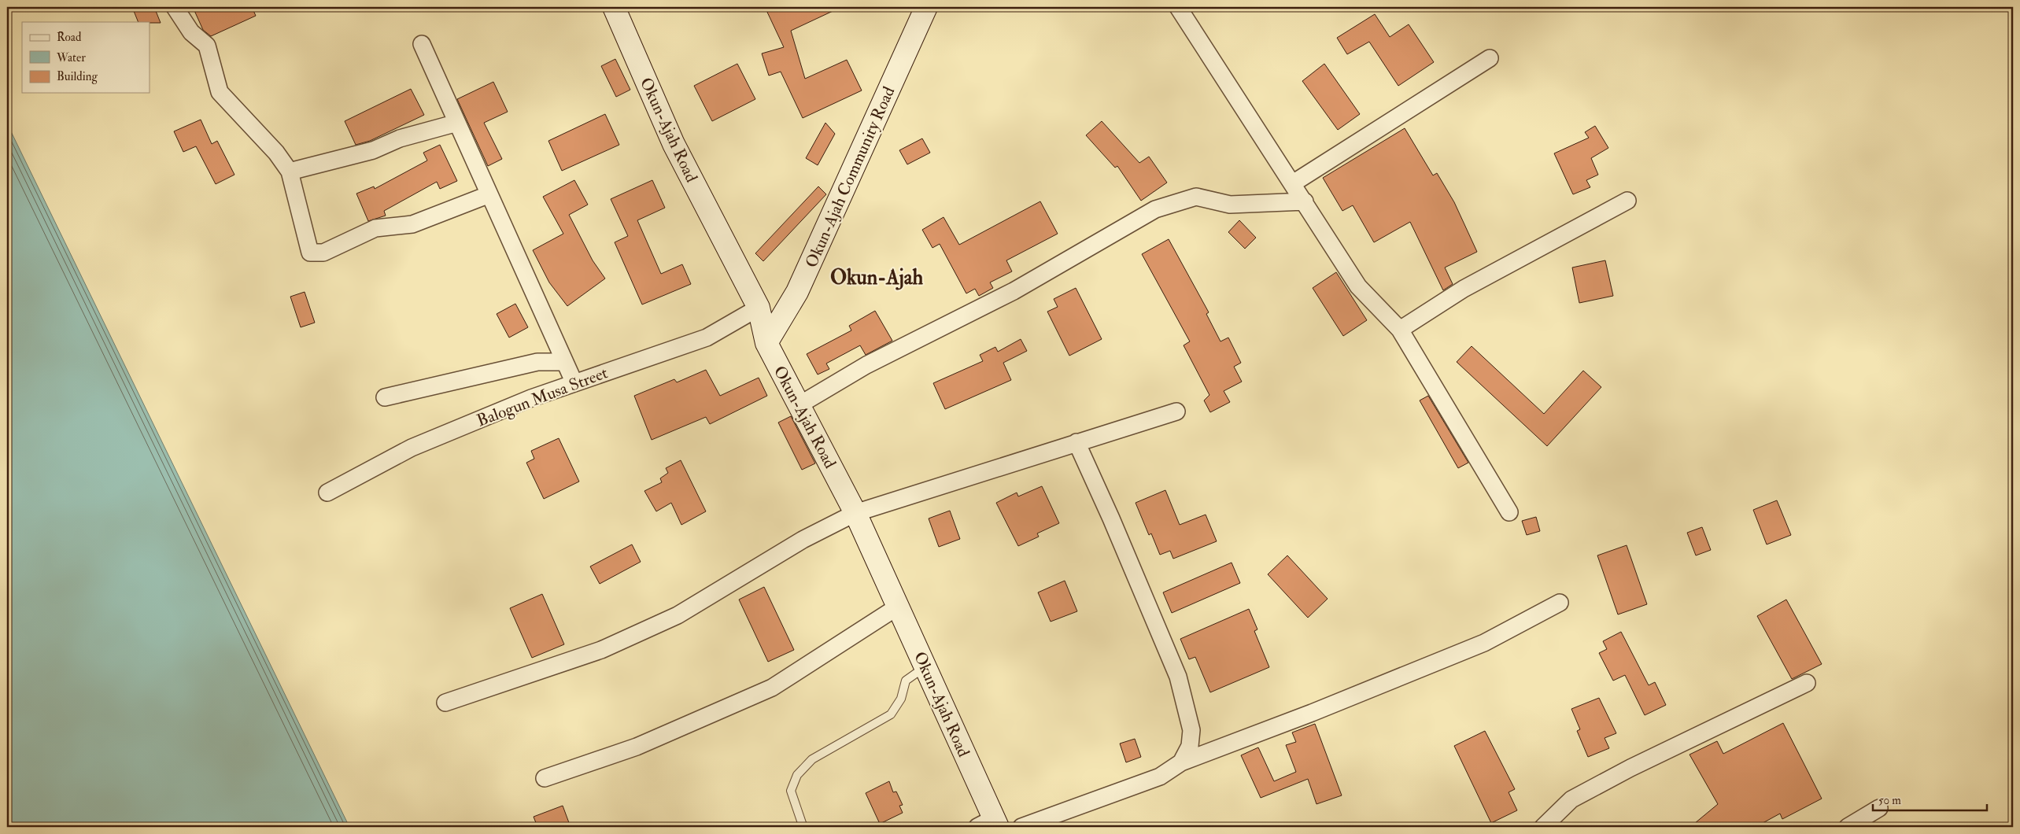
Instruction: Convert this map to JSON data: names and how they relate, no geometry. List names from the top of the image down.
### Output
{
  "streets": {
    "street": ["Okun-Ajah Road", "Okun-Ajah Community Road", "Balogun Musa Street"]
  },
  "crossings": [
    ["Okun-Ajah Road", "Okun-Ajah Community Road"],
    ["Okun-Ajah Road", "Balogun Musa Street"]
  ],
  "districts": ["Okun-Ajah"],
  "legend": ["Road", "Water", "Building"],
  "scale_bar": "50 m"
}
